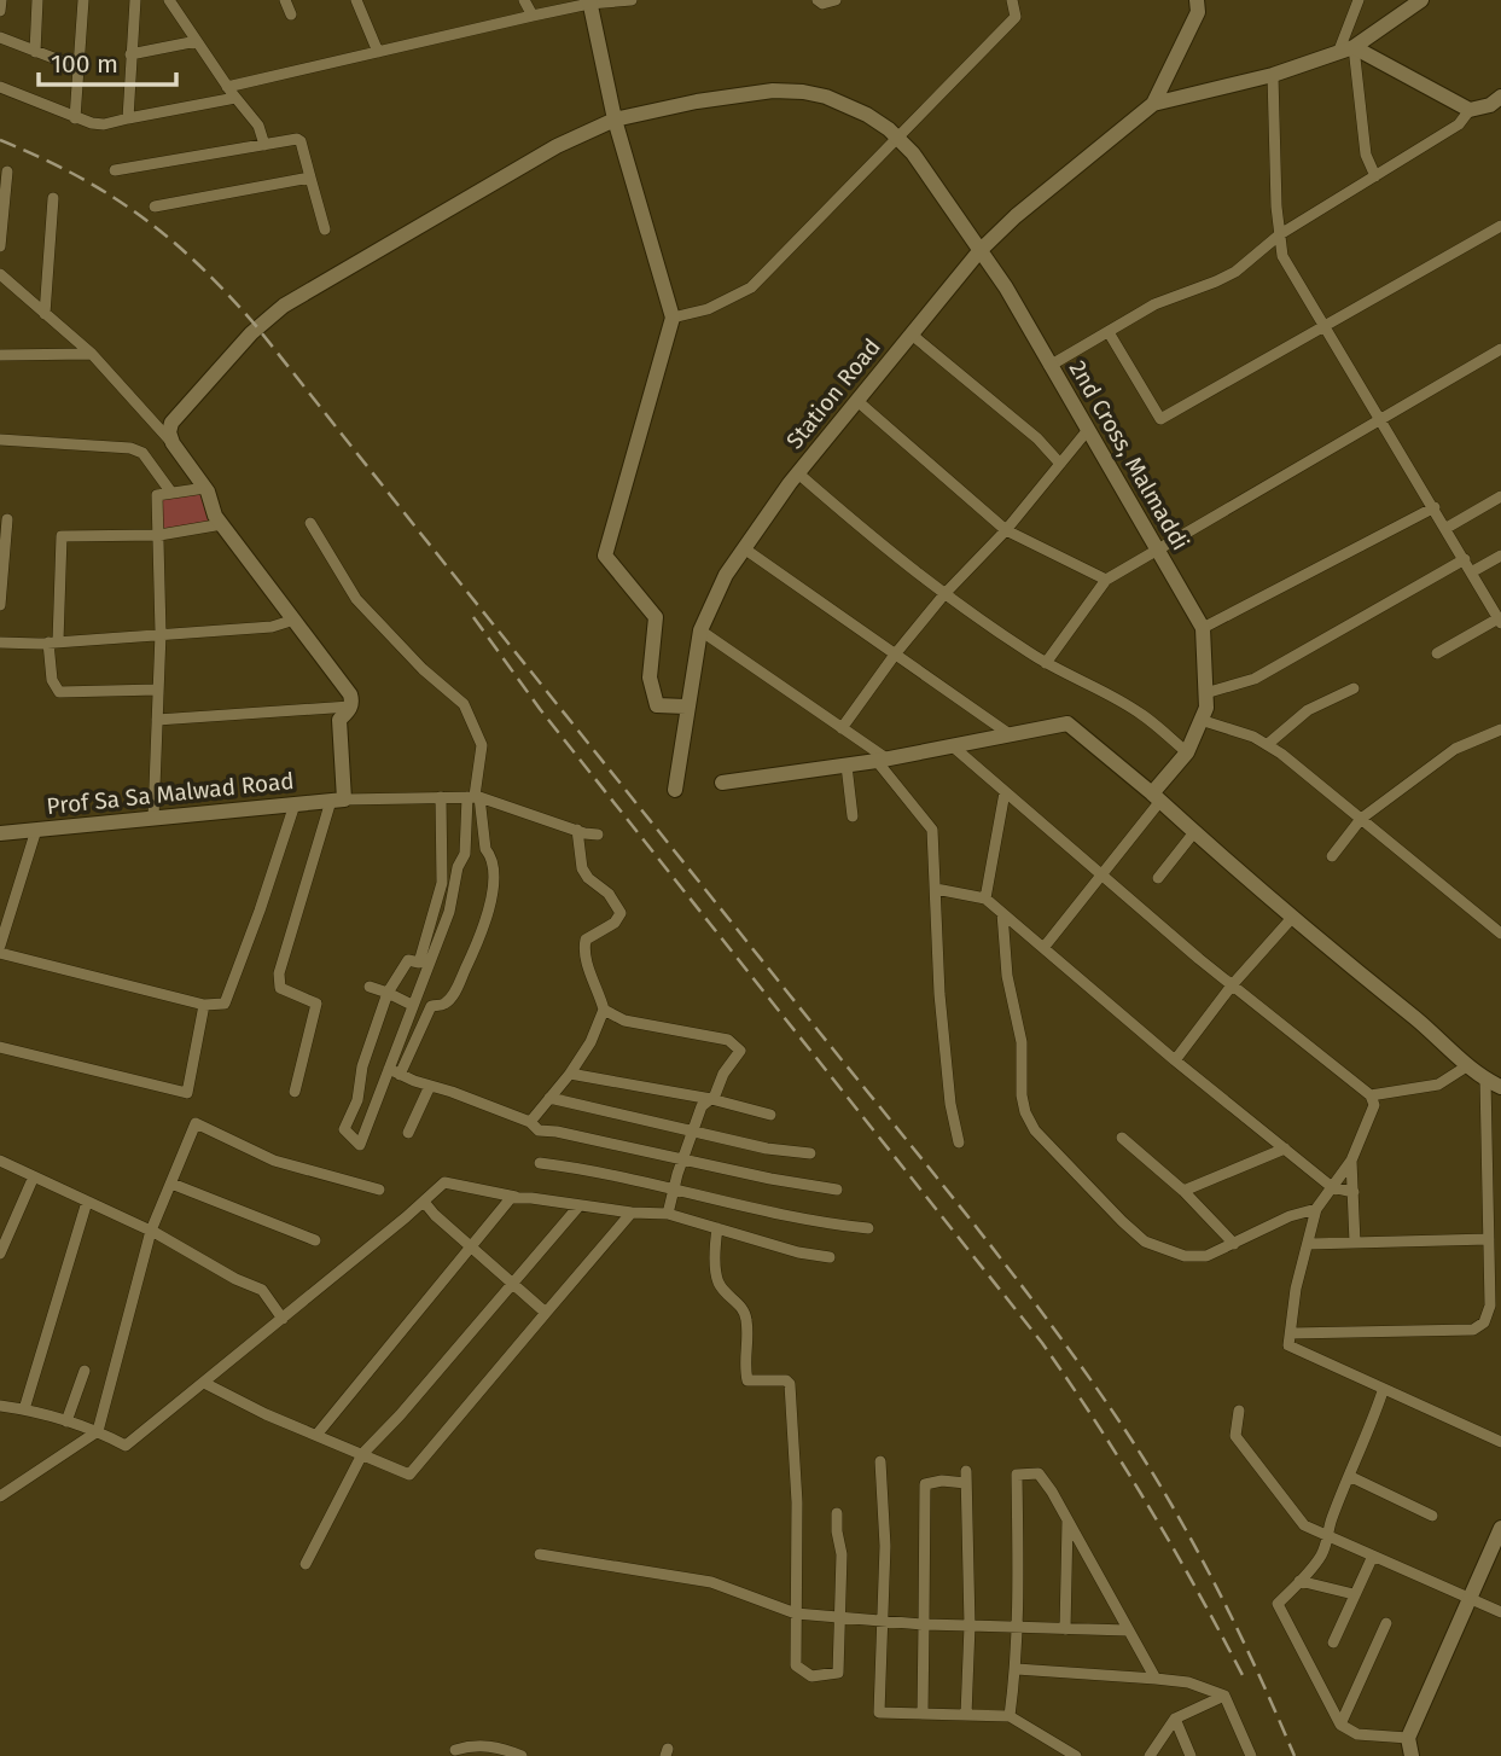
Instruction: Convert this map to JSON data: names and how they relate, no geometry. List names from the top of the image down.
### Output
{
  "streets": {
    "street": ["Station Road", "2nd Cross, Malmaddi", "Prof Sa Sa Malwad Road"]
  },
  "crossings": [
    ["Station Road", "2nd Cross, Malmaddi"]
  ],
  "scale_bar": "100 m"
}
